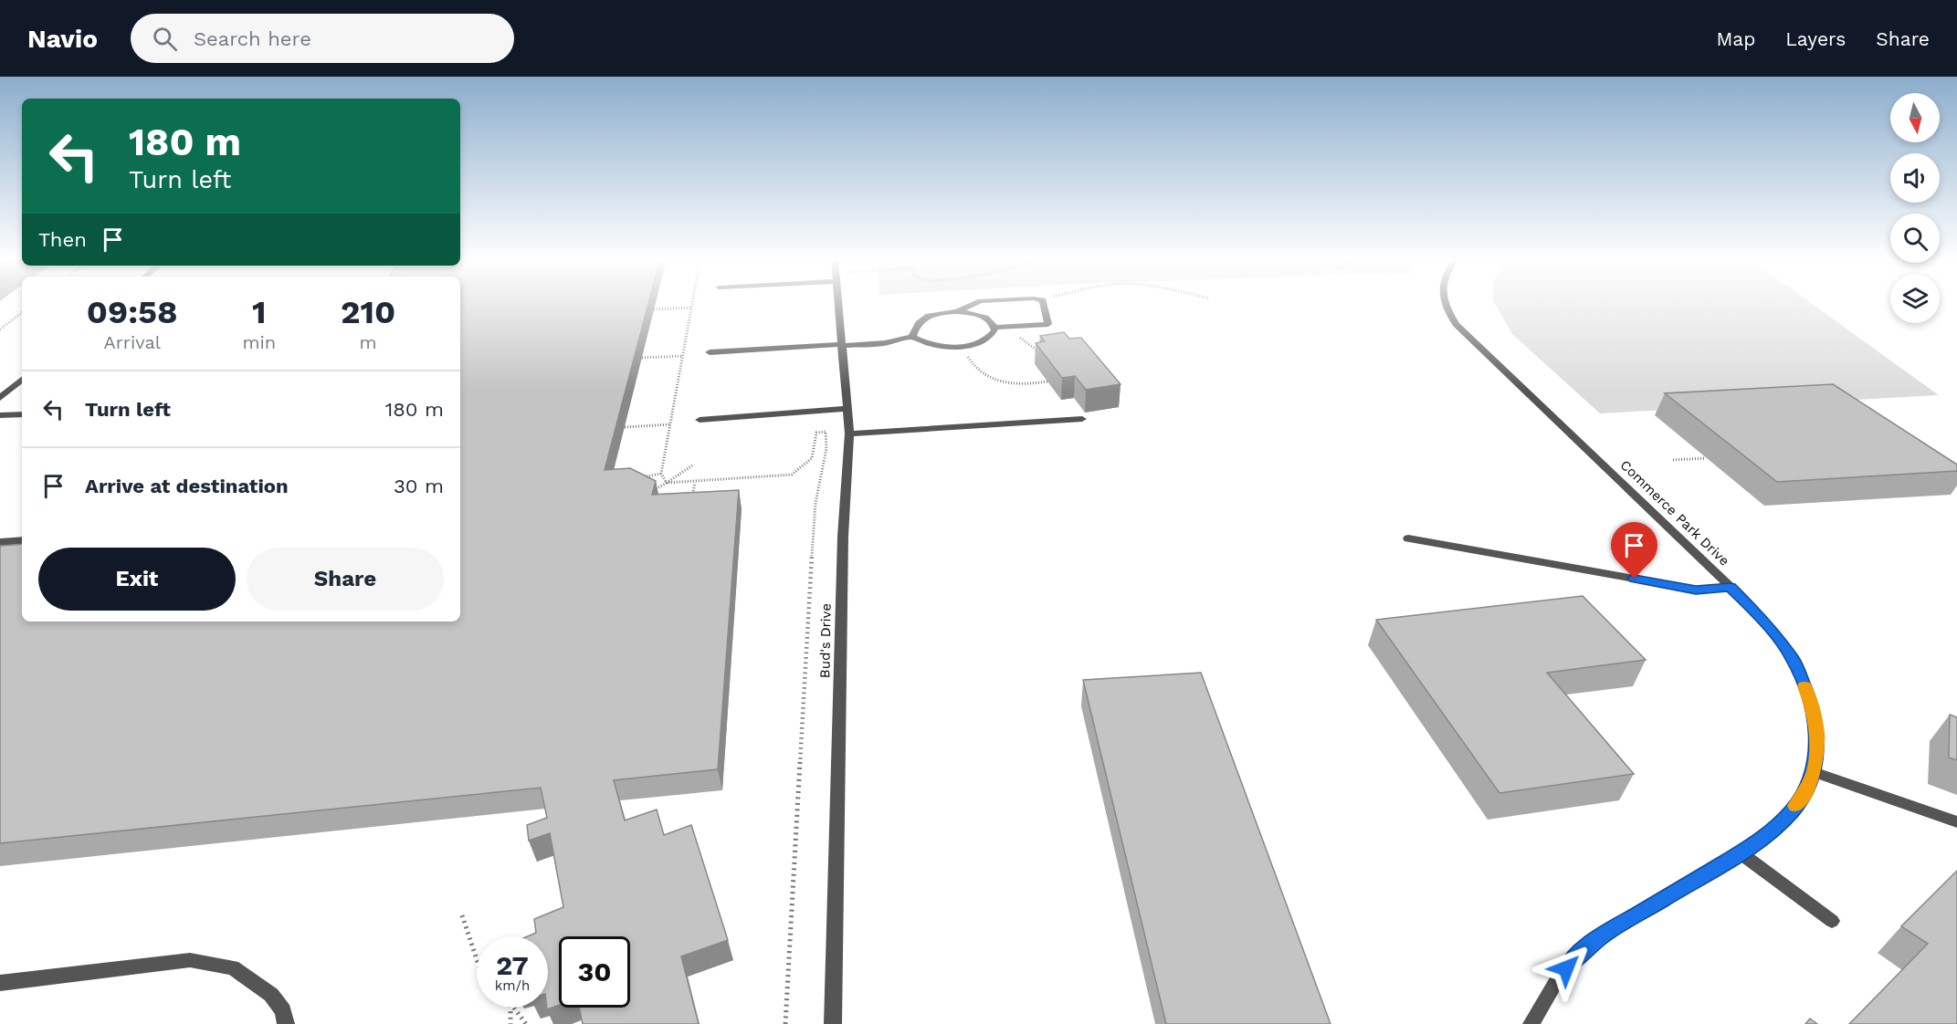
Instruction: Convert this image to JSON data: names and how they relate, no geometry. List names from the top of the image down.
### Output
{
  "streets": {
    "street": ["Commerce Park Drive", "Bud's Drive"]
  },
  "north": "bottom",
  "page": {
    "header": "Navio",
    "search": "Search here",
    "nav": ["Map", "Layers", "Share"],
    "turn": ["180 m", "Turn left"],
    "then": "Then",
    "eta": [
      "09:58",
      "Arrival",
      "1",
      "min",
      "210",
      "m"
    ],
    "list": [
      {
        "name": "Turn left",
        "value": "180 m"
      },
      {
        "name": "Arrive at destination",
        "value": "30 m"
      }
    ],
    "buttons": ["Exit", "Share"],
    "speed": "27 km/h",
    "limit": "30"
  }
}
